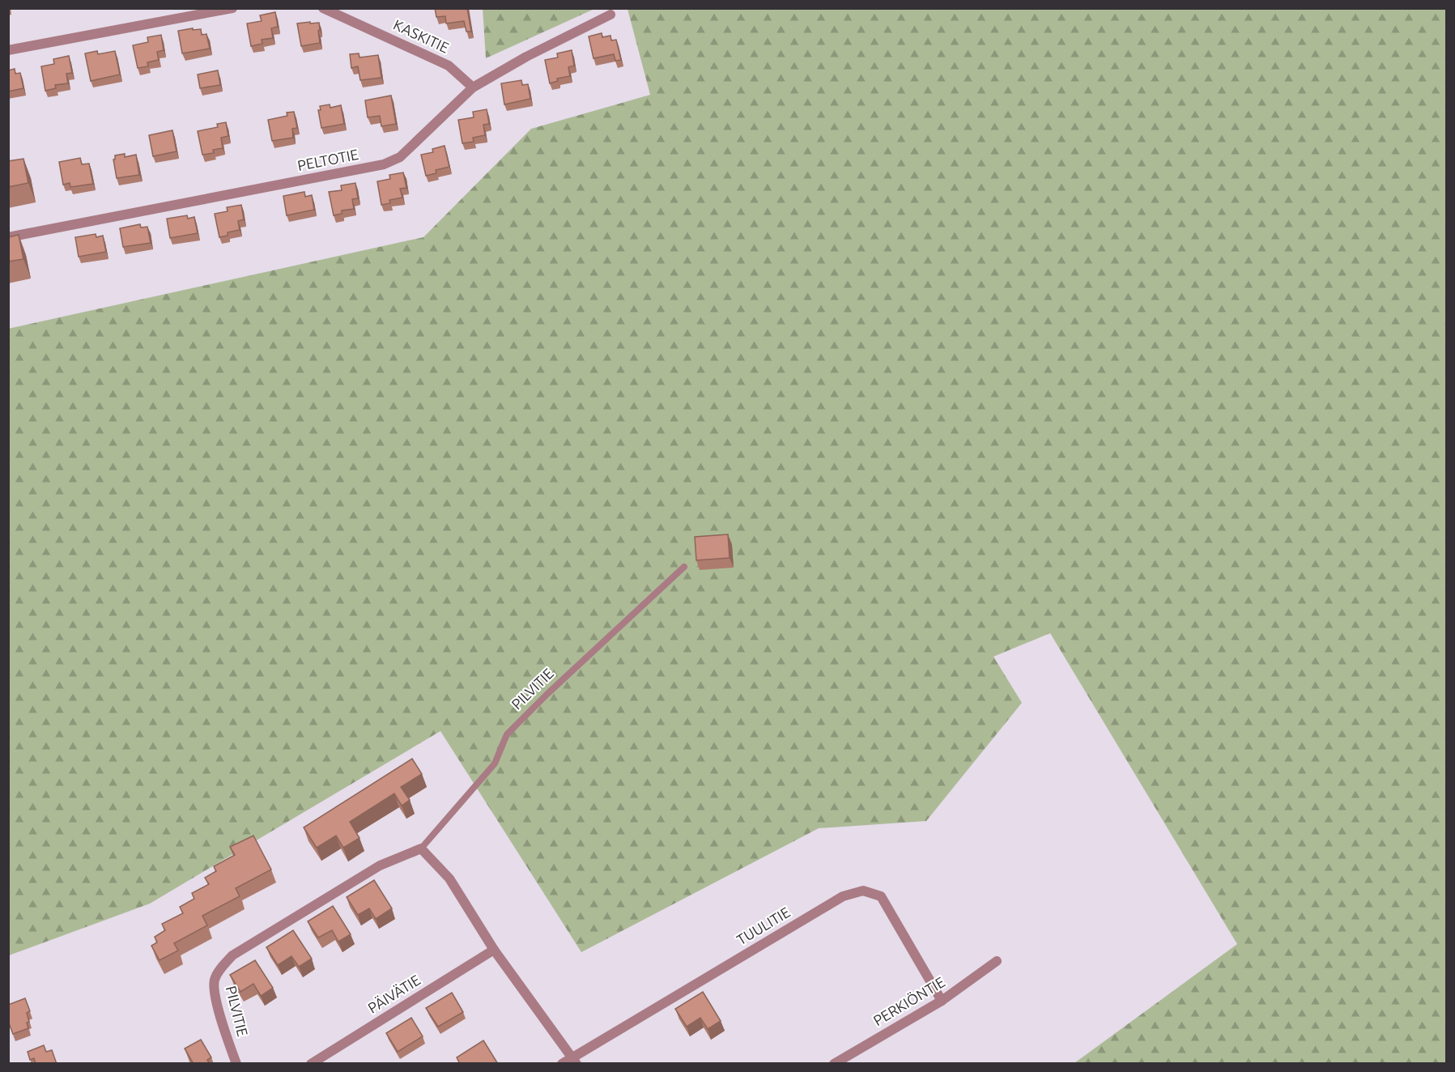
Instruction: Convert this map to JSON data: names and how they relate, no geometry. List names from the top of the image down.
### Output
{
  "streets": {
    "street": [
      "KASKITIE",
      "PELTOTIE",
      "PILVITIE",
      "TUULITIE",
      "PÄIVÄTIE",
      "PERKIÖNTIE"
    ]
  },
  "crossings": [
    ["KASKITIE", "PELTOTIE"],
    ["TUULITIE", "PERKIÖNTIE"]
  ]
}
